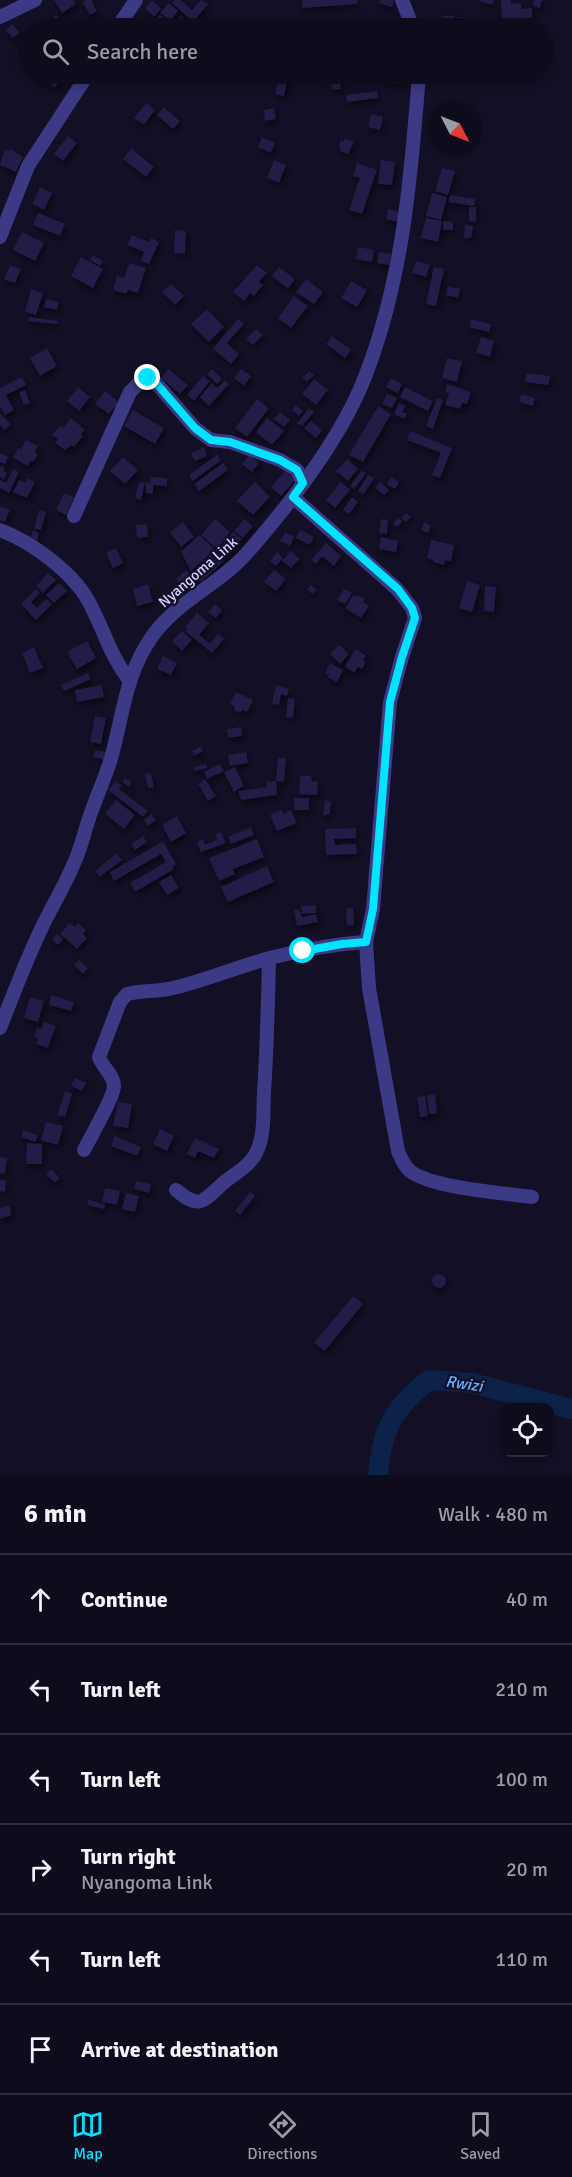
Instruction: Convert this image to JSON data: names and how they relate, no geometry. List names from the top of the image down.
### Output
{
  "streets": {
    "street": ["Nyangoma Link"]
  },
  "water": ["Rwizi"],
  "north": "bottom right",
  "page": {
    "search": "Search here",
    "heading": ["6 min", "Walk · 480 m"],
    "list": [
      ["Continue", "40 m"],
      ["Turn left", "210 m"],
      ["Turn left", "100 m"],
      ["Turn right", "Nyangoma Link", "20 m"],
      ["Turn left", "110 m"],
      "Arrive at destination"
    ],
    "nav": ["Map", "Directions", "Saved"]
  }
}
